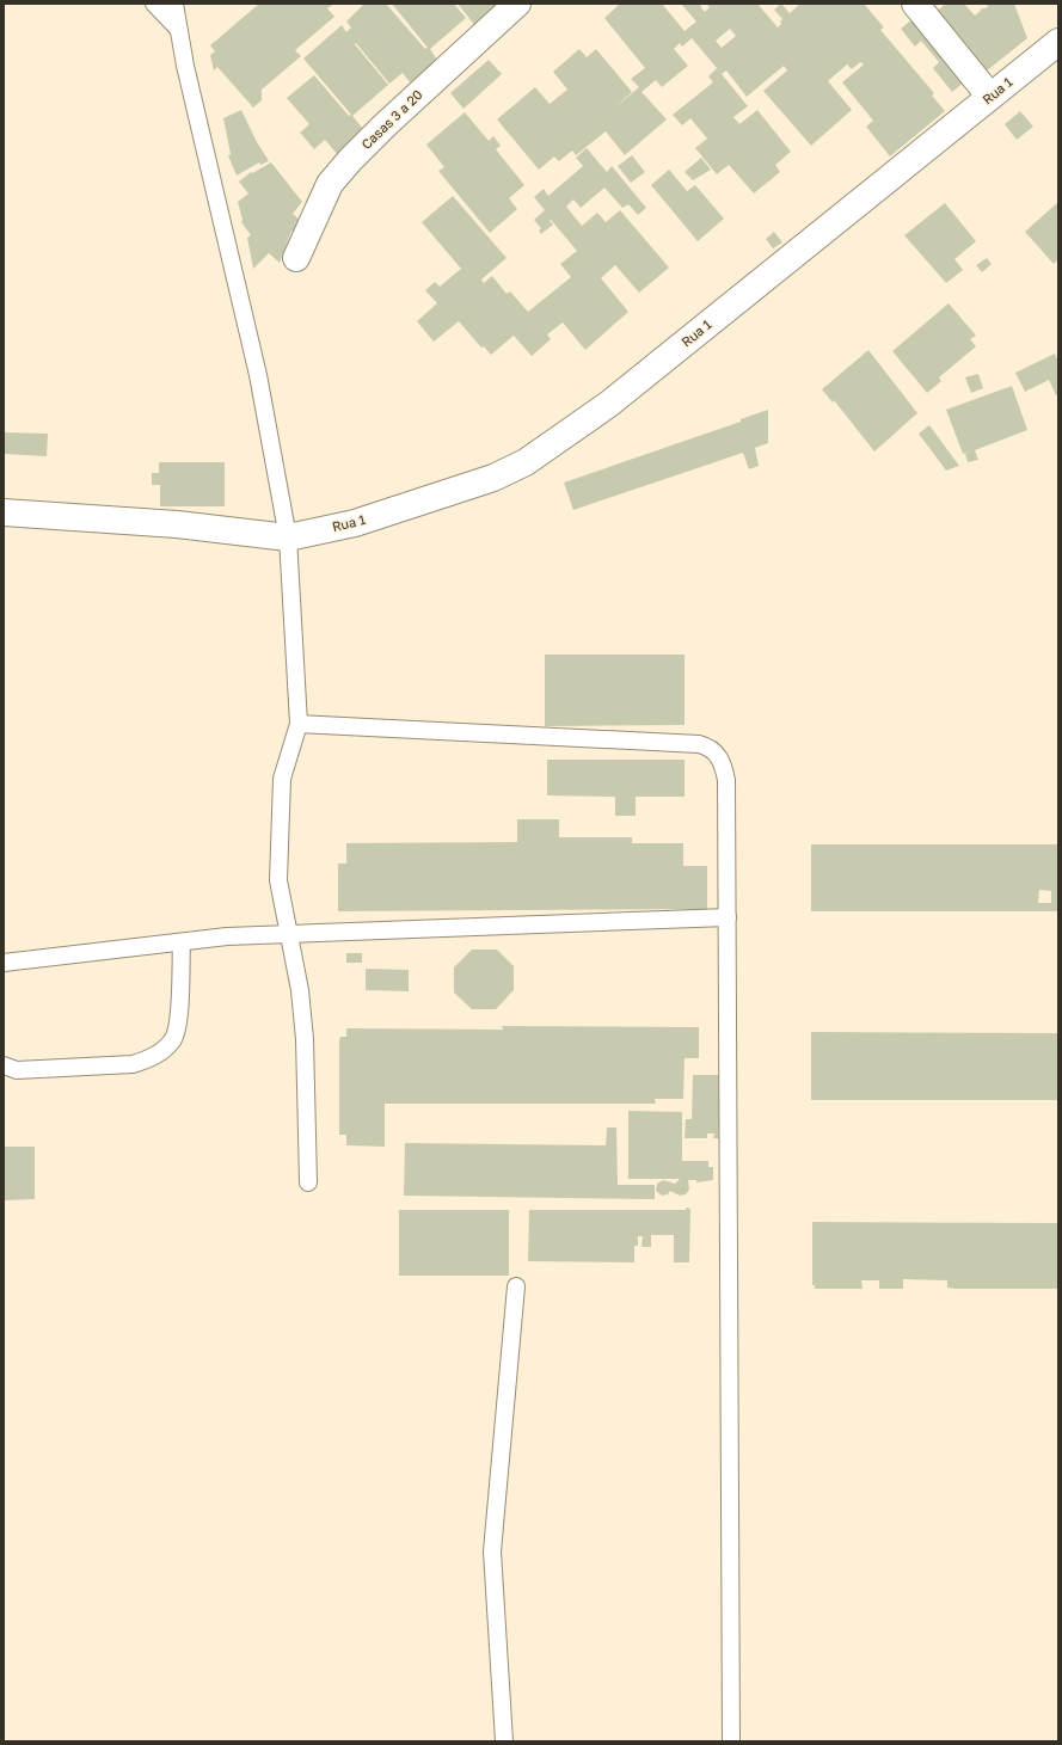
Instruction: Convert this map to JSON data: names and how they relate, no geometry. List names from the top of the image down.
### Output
{
  "streets": {
    "street": ["Rua 1", "Casas 3 a 20"]
  }
}
